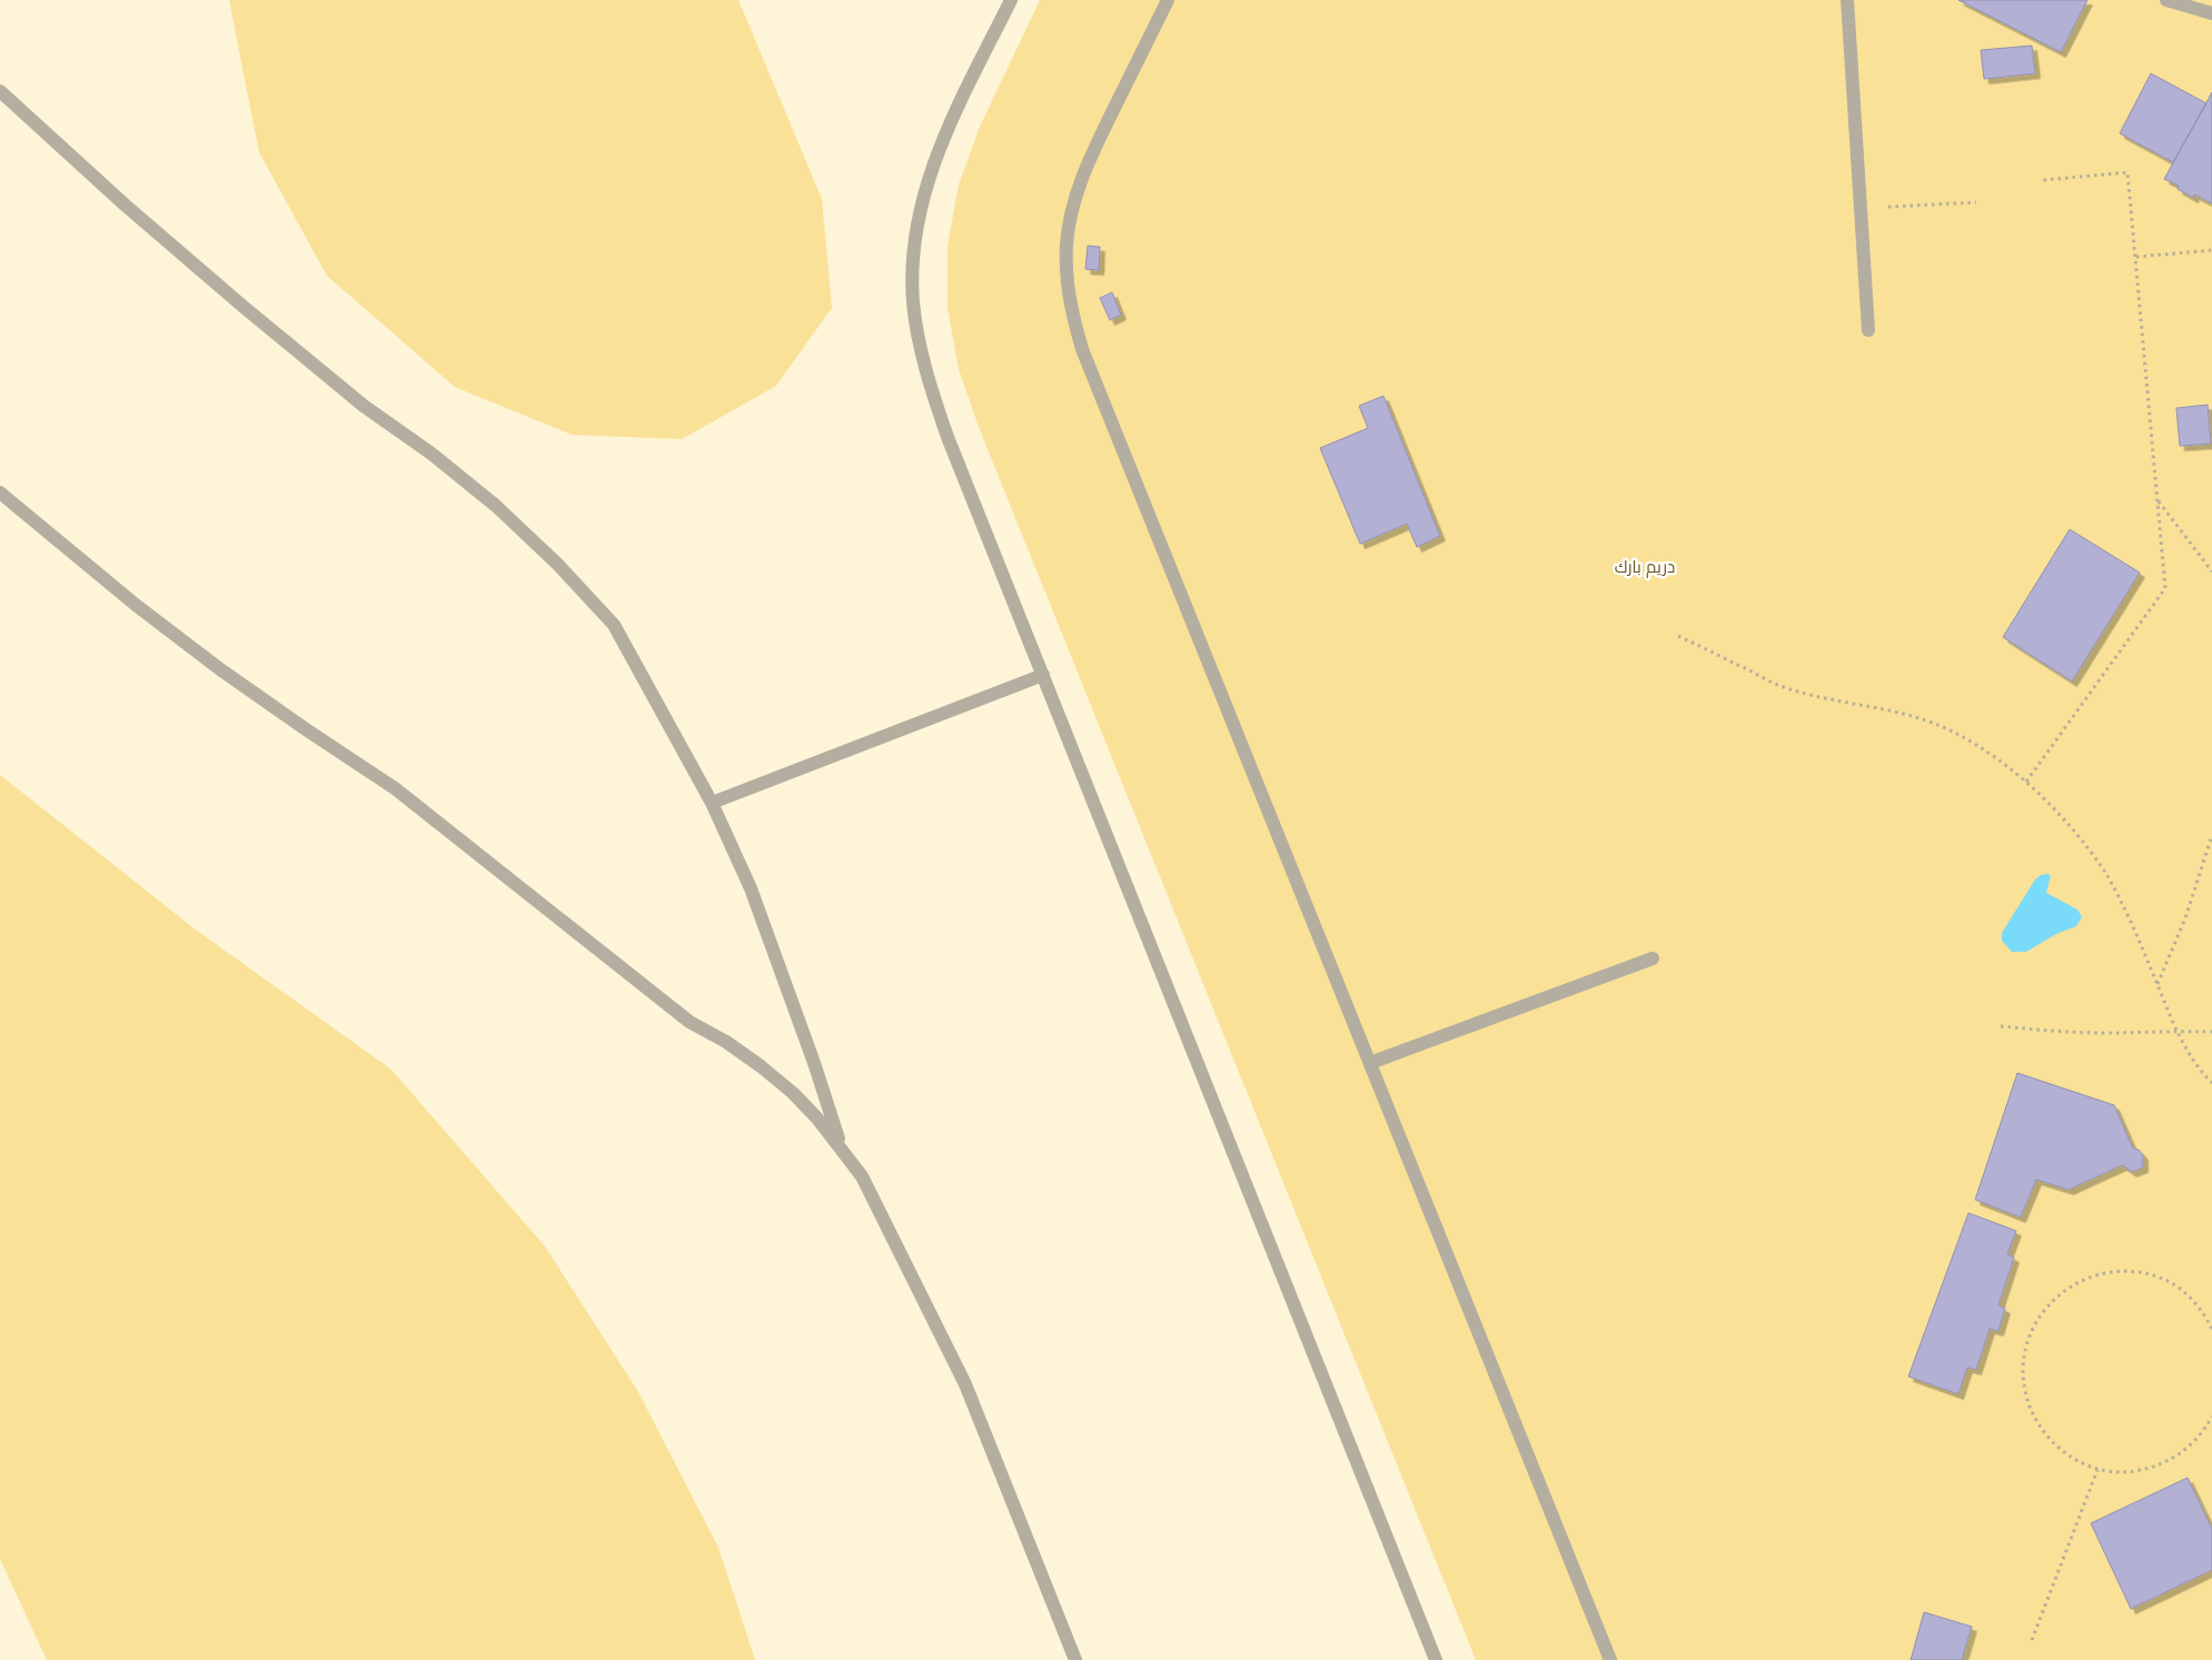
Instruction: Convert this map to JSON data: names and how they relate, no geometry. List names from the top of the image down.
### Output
{
  "parks": ["دريم بارك"]
}
